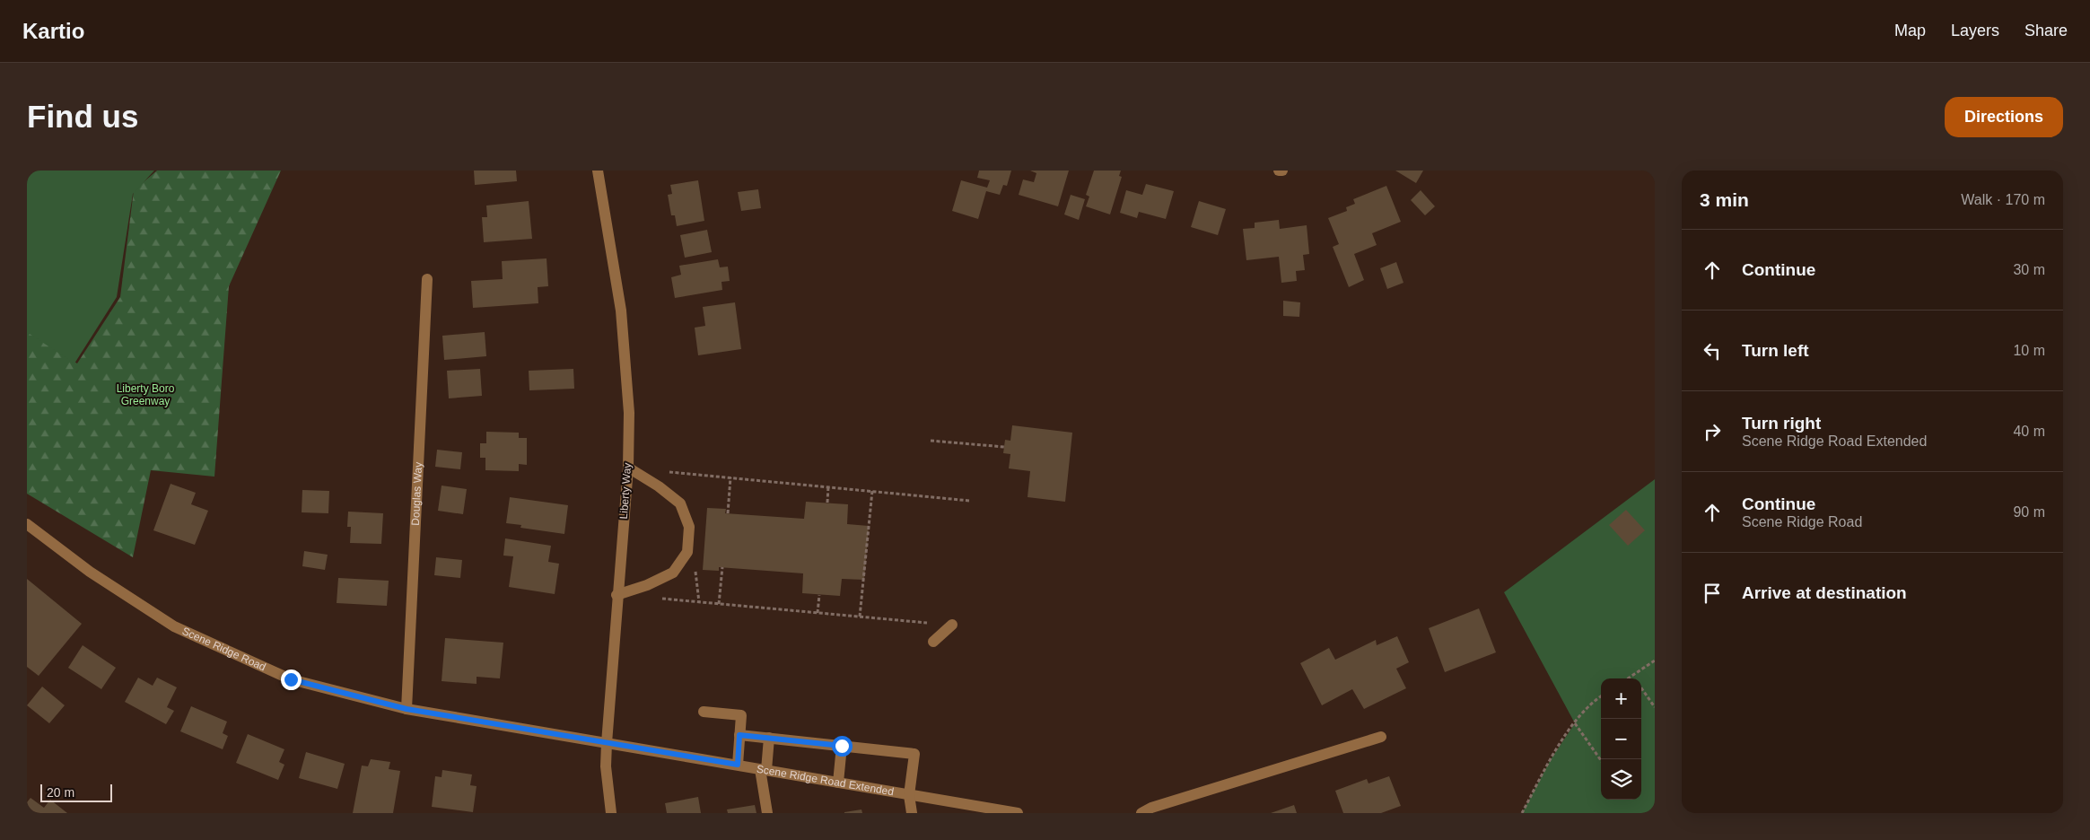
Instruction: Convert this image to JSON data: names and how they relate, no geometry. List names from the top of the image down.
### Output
{
  "streets": {
    "street": [
      "Liberty Way",
      "Douglas Way",
      "Scene Ridge Road",
      "Scene Ridge Road Extended"
    ]
  },
  "crossings": [
    ["Liberty Way", "Scene Ridge Road"],
    ["Liberty Way", "Scene Ridge Road Extended"],
    ["Douglas Way", "Scene Ridge Road"],
    ["Scene Ridge Road", "Scene Ridge Road Extended"]
  ],
  "parks": ["Liberty Boro Greenway"],
  "scale_bar": "20 m",
  "page": {
    "header": "Kartio",
    "nav": ["Map", "Layers", "Share"],
    "buttons": "Directions",
    "title": "Find us",
    "heading": ["3 min", "Walk · 170 m"],
    "list": [
      ["Continue", "30 m"],
      ["Turn left", "10 m"],
      ["Turn right", "Scene Ridge Road Extended", "40 m"],
      ["Continue", "Scene Ridge Road", "90 m"],
      "Arrive at destination"
    ],
    "map_buttons": ["+", "−"],
    "scale": "20 m"
  }
}
